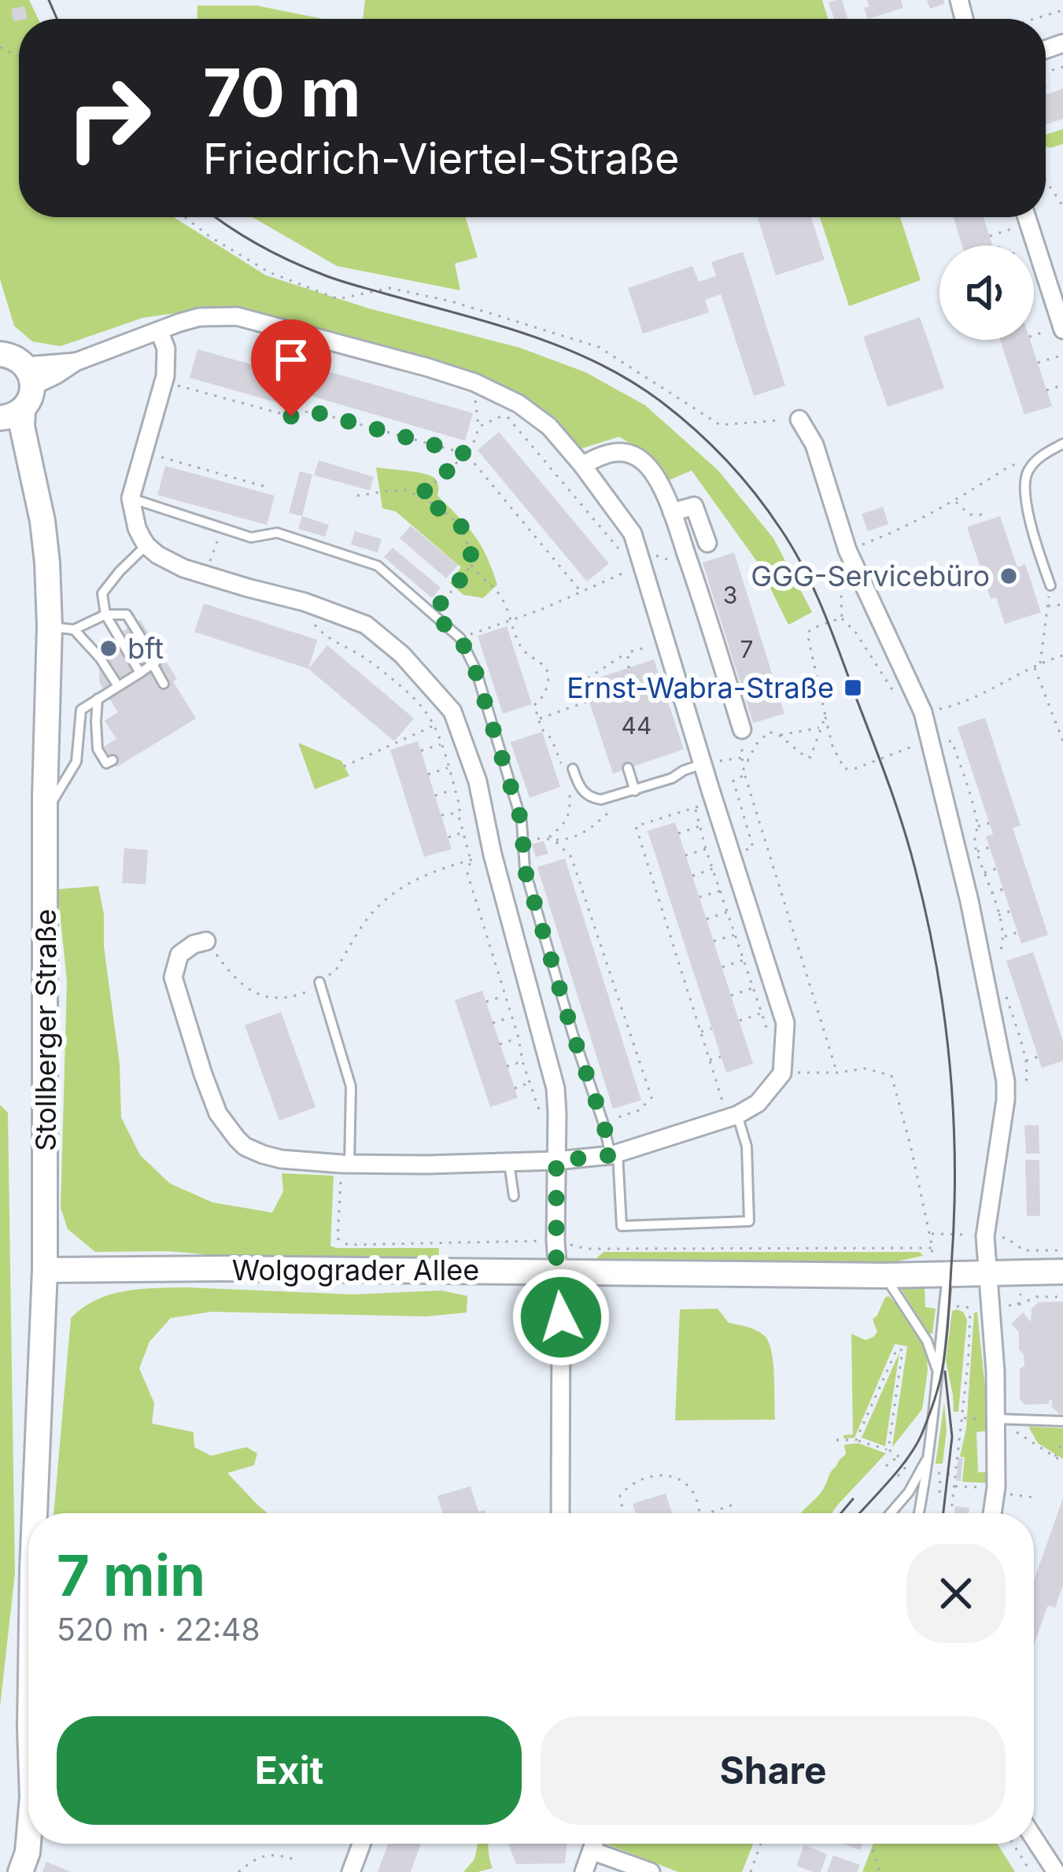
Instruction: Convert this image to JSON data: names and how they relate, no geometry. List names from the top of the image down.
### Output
{
  "streets": {
    "main road": ["Stollberger Straße", "Wolgograder Allee"]
  },
  "crossings": [
    ["Stollberger Straße", "Wolgograder Allee"]
  ],
  "places": {
    "other": ["GGG-Servicebüro", "bft"],
    "transit": ["Ernst-Wabra-Straße"]
  },
  "house_numbers": ["3", "7", "44"],
  "page": {
    "turn": ["70 m", "Friedrich-Viertel-Straße"],
    "heading": ["7 min", "520 m · 22:48"],
    "buttons": ["Exit", "Share"]
  }
}
